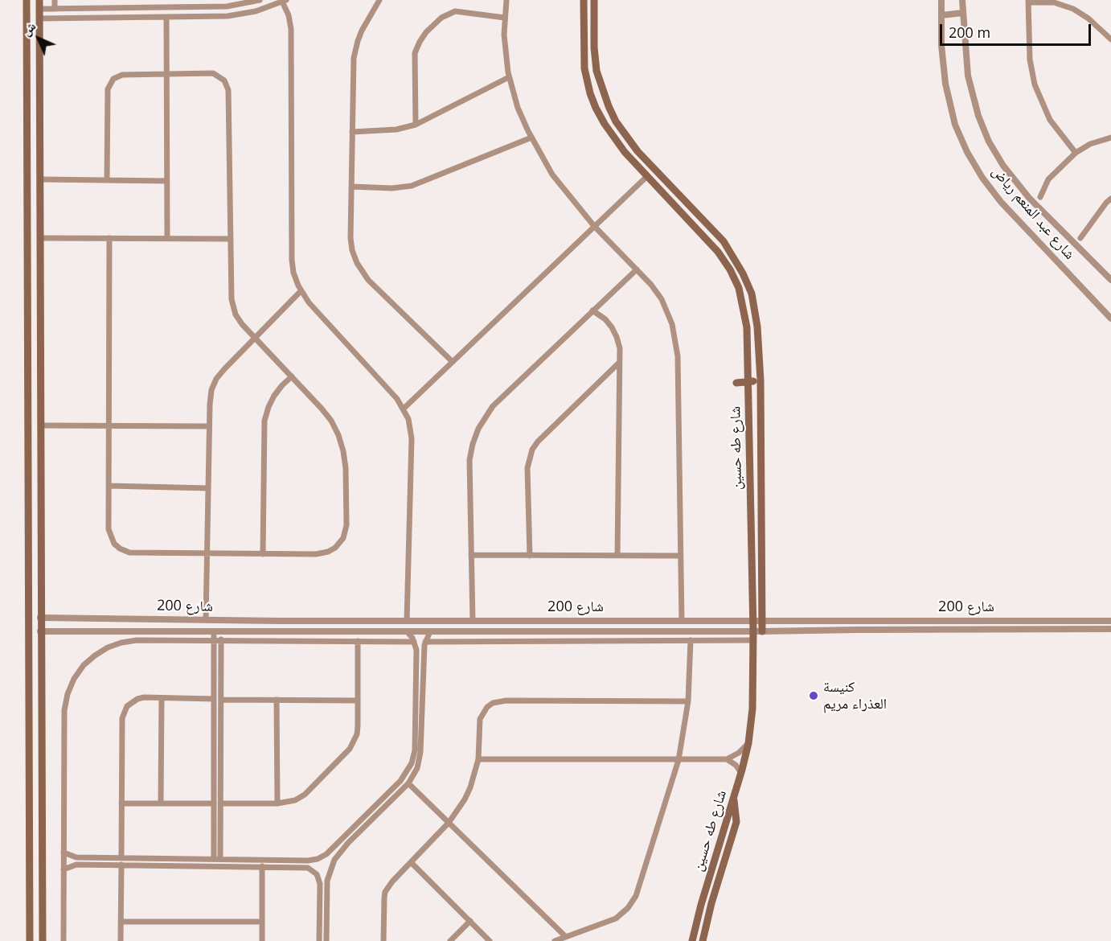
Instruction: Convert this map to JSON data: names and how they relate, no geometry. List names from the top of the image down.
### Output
{
  "streets": {
    "main road": ["شارع طه حسين"],
    "street": ["شارع عبد المنعم رياض", "شارع 200"]
  },
  "crossings": [
    ["شارع طه حسين", "شارع 200"]
  ],
  "places": ["كنيسة العذراء مريم"],
  "scale_bar": "200 m",
  "north": "top left"
}
